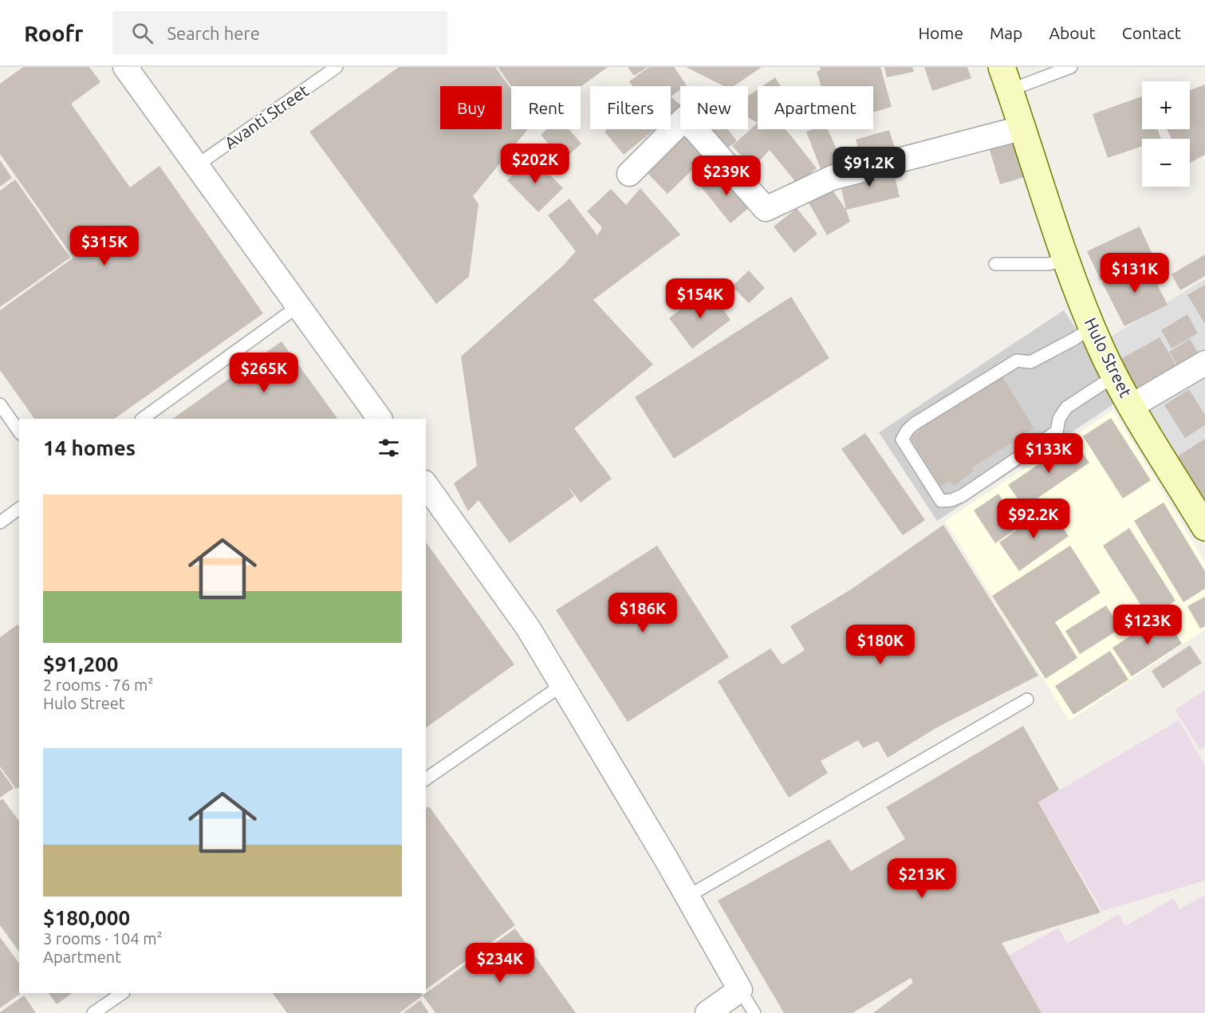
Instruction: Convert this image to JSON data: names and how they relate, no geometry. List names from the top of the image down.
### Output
{
  "streets": {
    "street": ["Hulo Street"],
    "lane": ["Avanti Street"]
  },
  "page": {
    "header": "Roofr",
    "search": "Search here",
    "nav": [
      "Home",
      "Map",
      "About",
      "Contact"
    ],
    "map_buttons": ["+", "−"],
    "chip": [
      "Buy",
      "Rent",
      "Filters",
      "New",
      "Apartment"
    ],
    "price": [
      "$202K",
      "$91.2K",
      "$239K",
      "$315K",
      "$131K",
      "$154K",
      "$265K",
      "$133K",
      "$92.2K",
      "$186K",
      "$123K",
      "$180K",
      "$213K",
      "$234K"
    ],
    "heading": "14 homes",
    "list": [
      {
        "name": "$91,200",
        "note": "2 rooms · 76 m² · Hulo Street"
      },
      {
        "name": "$180,000",
        "note": "3 rooms · 104 m² · Apartment"
      }
    ]
  }
}
